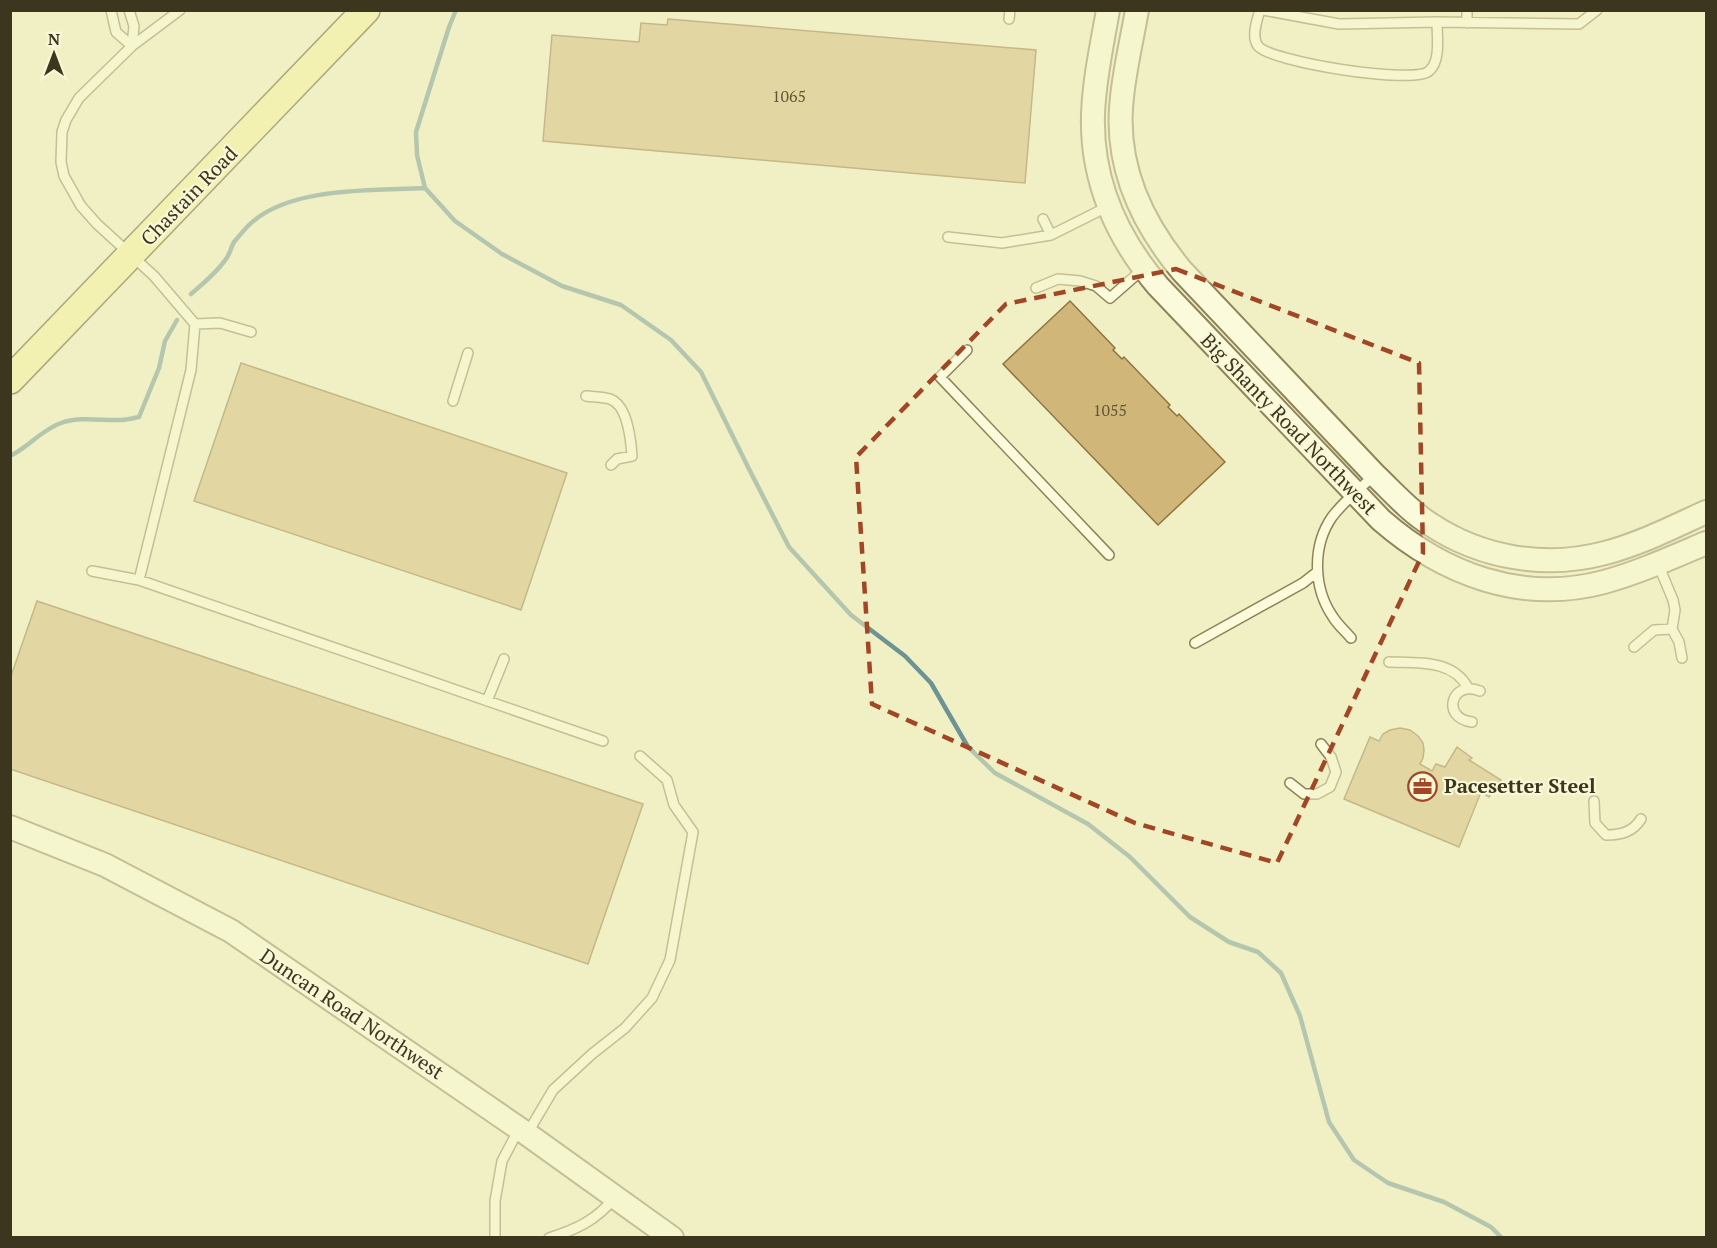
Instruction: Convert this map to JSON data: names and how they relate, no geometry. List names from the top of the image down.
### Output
{
  "streets": {
    "main road": ["Chastain Road"],
    "street": ["Big Shanty Road Northwest", "Duncan Road Northwest"]
  },
  "places": {
    "office": ["Pacesetter Steel"]
  },
  "house_numbers": ["1065", "1055"],
  "north": "top"
}
